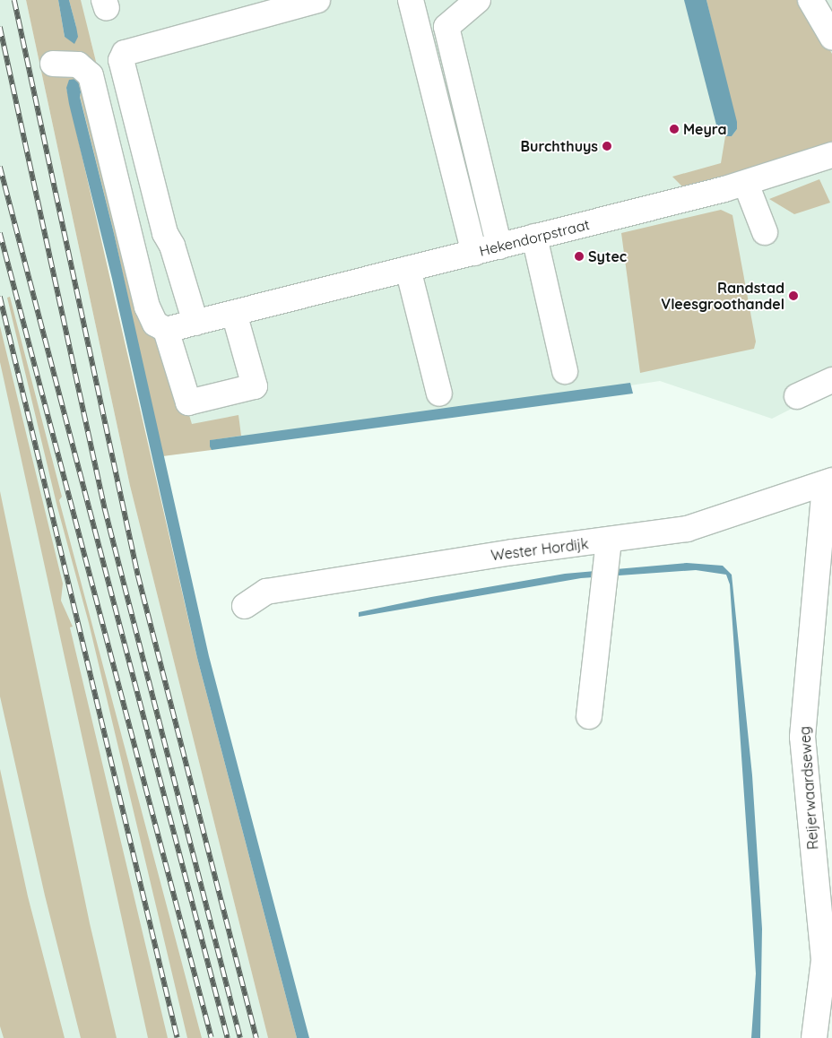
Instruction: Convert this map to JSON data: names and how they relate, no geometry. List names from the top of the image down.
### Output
{
  "streets": {
    "street": ["Hekendorpstraat", "Wester Hordijk", "Reijerwaardseweg"]
  },
  "crossings": [
    ["Wester Hordijk", "Reijerwaardseweg"]
  ],
  "places": [
    "Meyra",
    "Burchthuys",
    "Sytec",
    "Randstad Vleesgroothandel"
  ]
}
